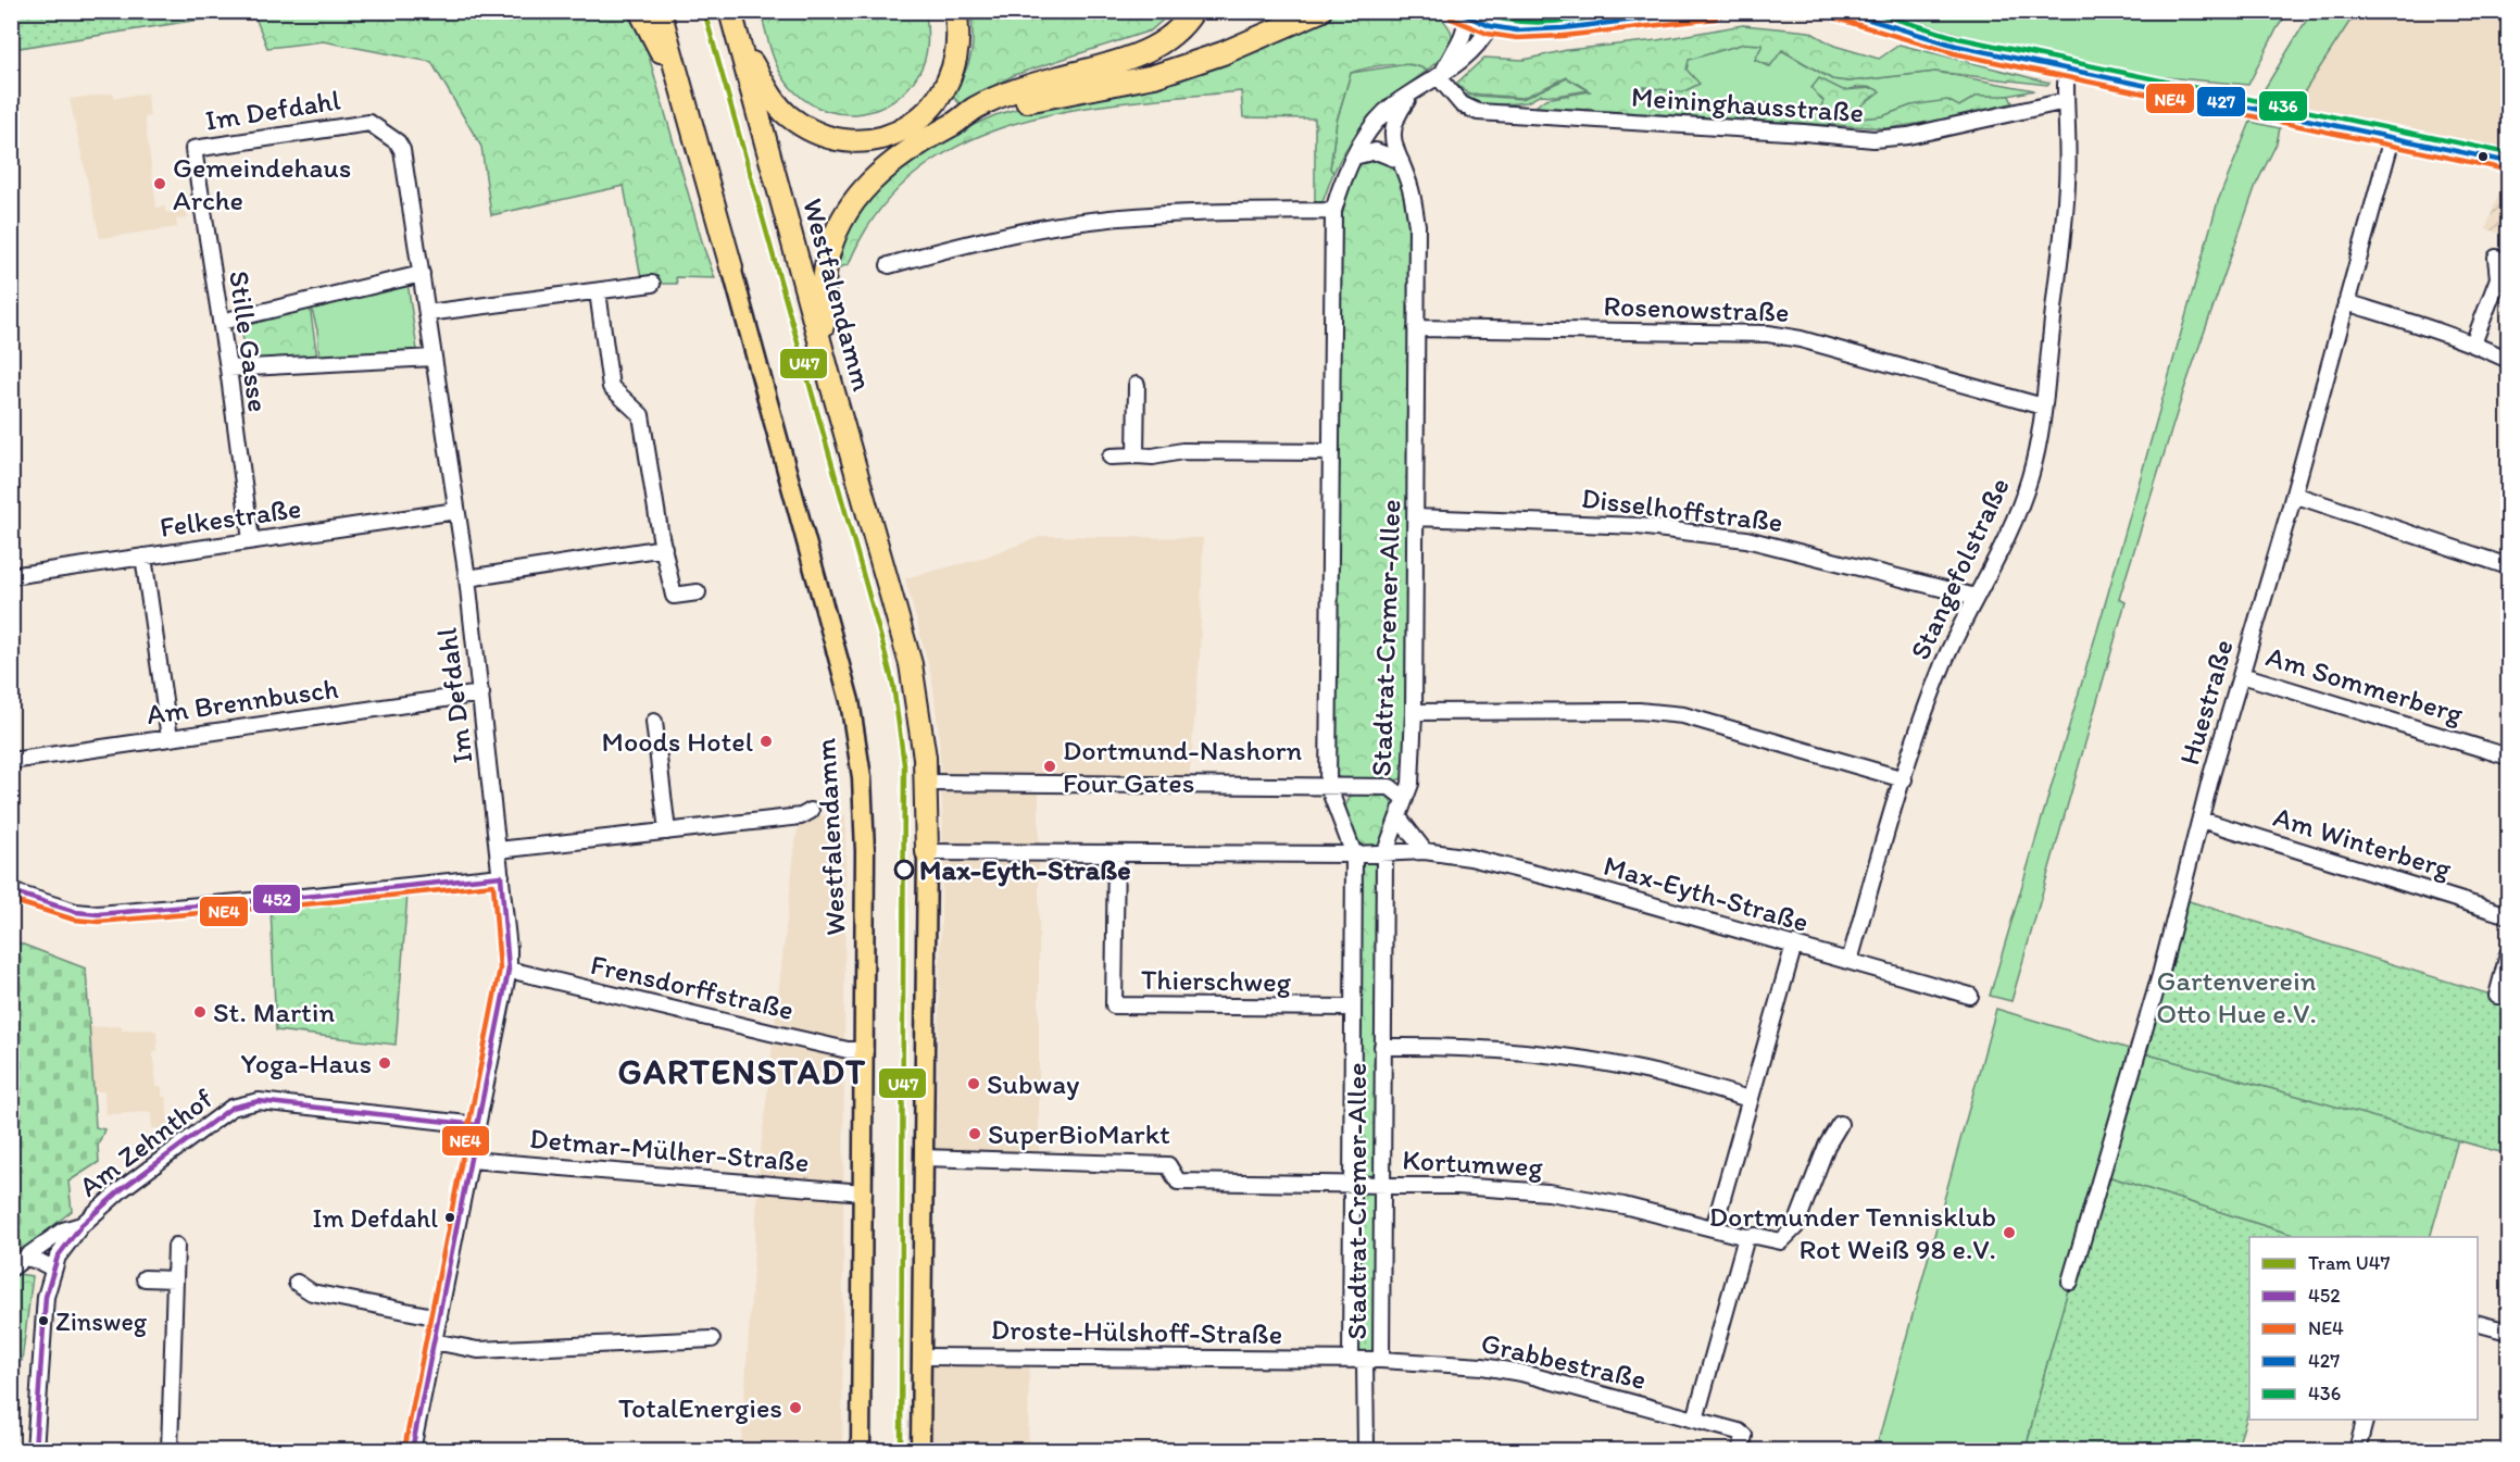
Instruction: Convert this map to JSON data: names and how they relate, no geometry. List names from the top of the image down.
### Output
{
  "streets": {
    "highway": ["Westfalendamm"],
    "street": [
      "Meininghausstraße",
      "Im Defdahl",
      "Rosenowstraße",
      "Stille Gasse",
      "Disselhoffstraße",
      "Felkestraße",
      "Stangefolstraße",
      "Stadtrat-Cremer-Allee",
      "Am Sommerberg",
      "Am Brennbusch",
      "Huestraße",
      "Am Winterberg",
      "Max-Eyth-Straße",
      "Thierschweg",
      "Frensdorffstraße",
      "Am Zehnthof",
      "Detmar-Mülher-Straße",
      "Kortumweg",
      "Droste-Hülshoff-Straße",
      "Grabbestraße"
    ]
  },
  "crossings": [
    ["Meininghausstraße", "Stangefolstraße"],
    ["Meininghausstraße", "Stadtrat-Cremer-Allee"],
    ["Im Defdahl", "Stille Gasse"],
    ["Im Defdahl", "Felkestraße"],
    ["Im Defdahl", "Am Brennbusch"],
    ["Im Defdahl", "Frensdorffstraße"],
    ["Im Defdahl", "Am Zehnthof"],
    ["Im Defdahl", "Detmar-Mülher-Straße"],
    ["Westfalendamm", "Max-Eyth-Straße"],
    ["Westfalendamm", "Frensdorffstraße"],
    ["Westfalendamm", "Detmar-Mülher-Straße"],
    ["Westfalendamm", "Kortumweg"],
    ["Westfalendamm", "Droste-Hülshoff-Straße"],
    ["Rosenowstraße", "Stangefolstraße"],
    ["Rosenowstraße", "Stadtrat-Cremer-Allee"],
    ["Stille Gasse", "Felkestraße"],
    ["Disselhoffstraße", "Stangefolstraße"],
    ["Disselhoffstraße", "Stadtrat-Cremer-Allee"],
    ["Stangefolstraße", "Max-Eyth-Straße"],
    ["Stadtrat-Cremer-Allee", "Max-Eyth-Straße"],
    ["Stadtrat-Cremer-Allee", "Thierschweg"],
    ["Stadtrat-Cremer-Allee", "Kortumweg"],
    ["Stadtrat-Cremer-Allee", "Droste-Hülshoff-Straße"],
    ["Stadtrat-Cremer-Allee", "Grabbestraße"],
    ["Am Sommerberg", "Huestraße"],
    ["Huestraße", "Am Winterberg"],
    ["Max-Eyth-Straße", "Thierschweg"],
    ["Droste-Hülshoff-Straße", "Grabbestraße"]
  ],
  "districts": ["GARTENSTADT"],
  "parks": ["Gartenverein Otto Hue e.V."],
  "places": [
    "Gemeindehaus Arche",
    "Moods Hotel",
    "Dortmund-Nashorn Four Gates",
    "Max-Eyth-Straße",
    "St. Martin",
    "Yoga-Haus",
    "Subway",
    "SuperBioMarkt",
    "Im Defdahl",
    "Dortmunder Tennisklub Rot Weiß 98 e.V.",
    "Zinsweg",
    "TotalEnergies"
  ],
  "lines": [
    "tram line U47",
    "transit line 427",
    "transit line 436",
    "transit line NE4",
    "transit line 452"
  ],
  "legend": [
    "Tram U47",
    "452",
    "NE4",
    "427",
    "436"
  ]
}
